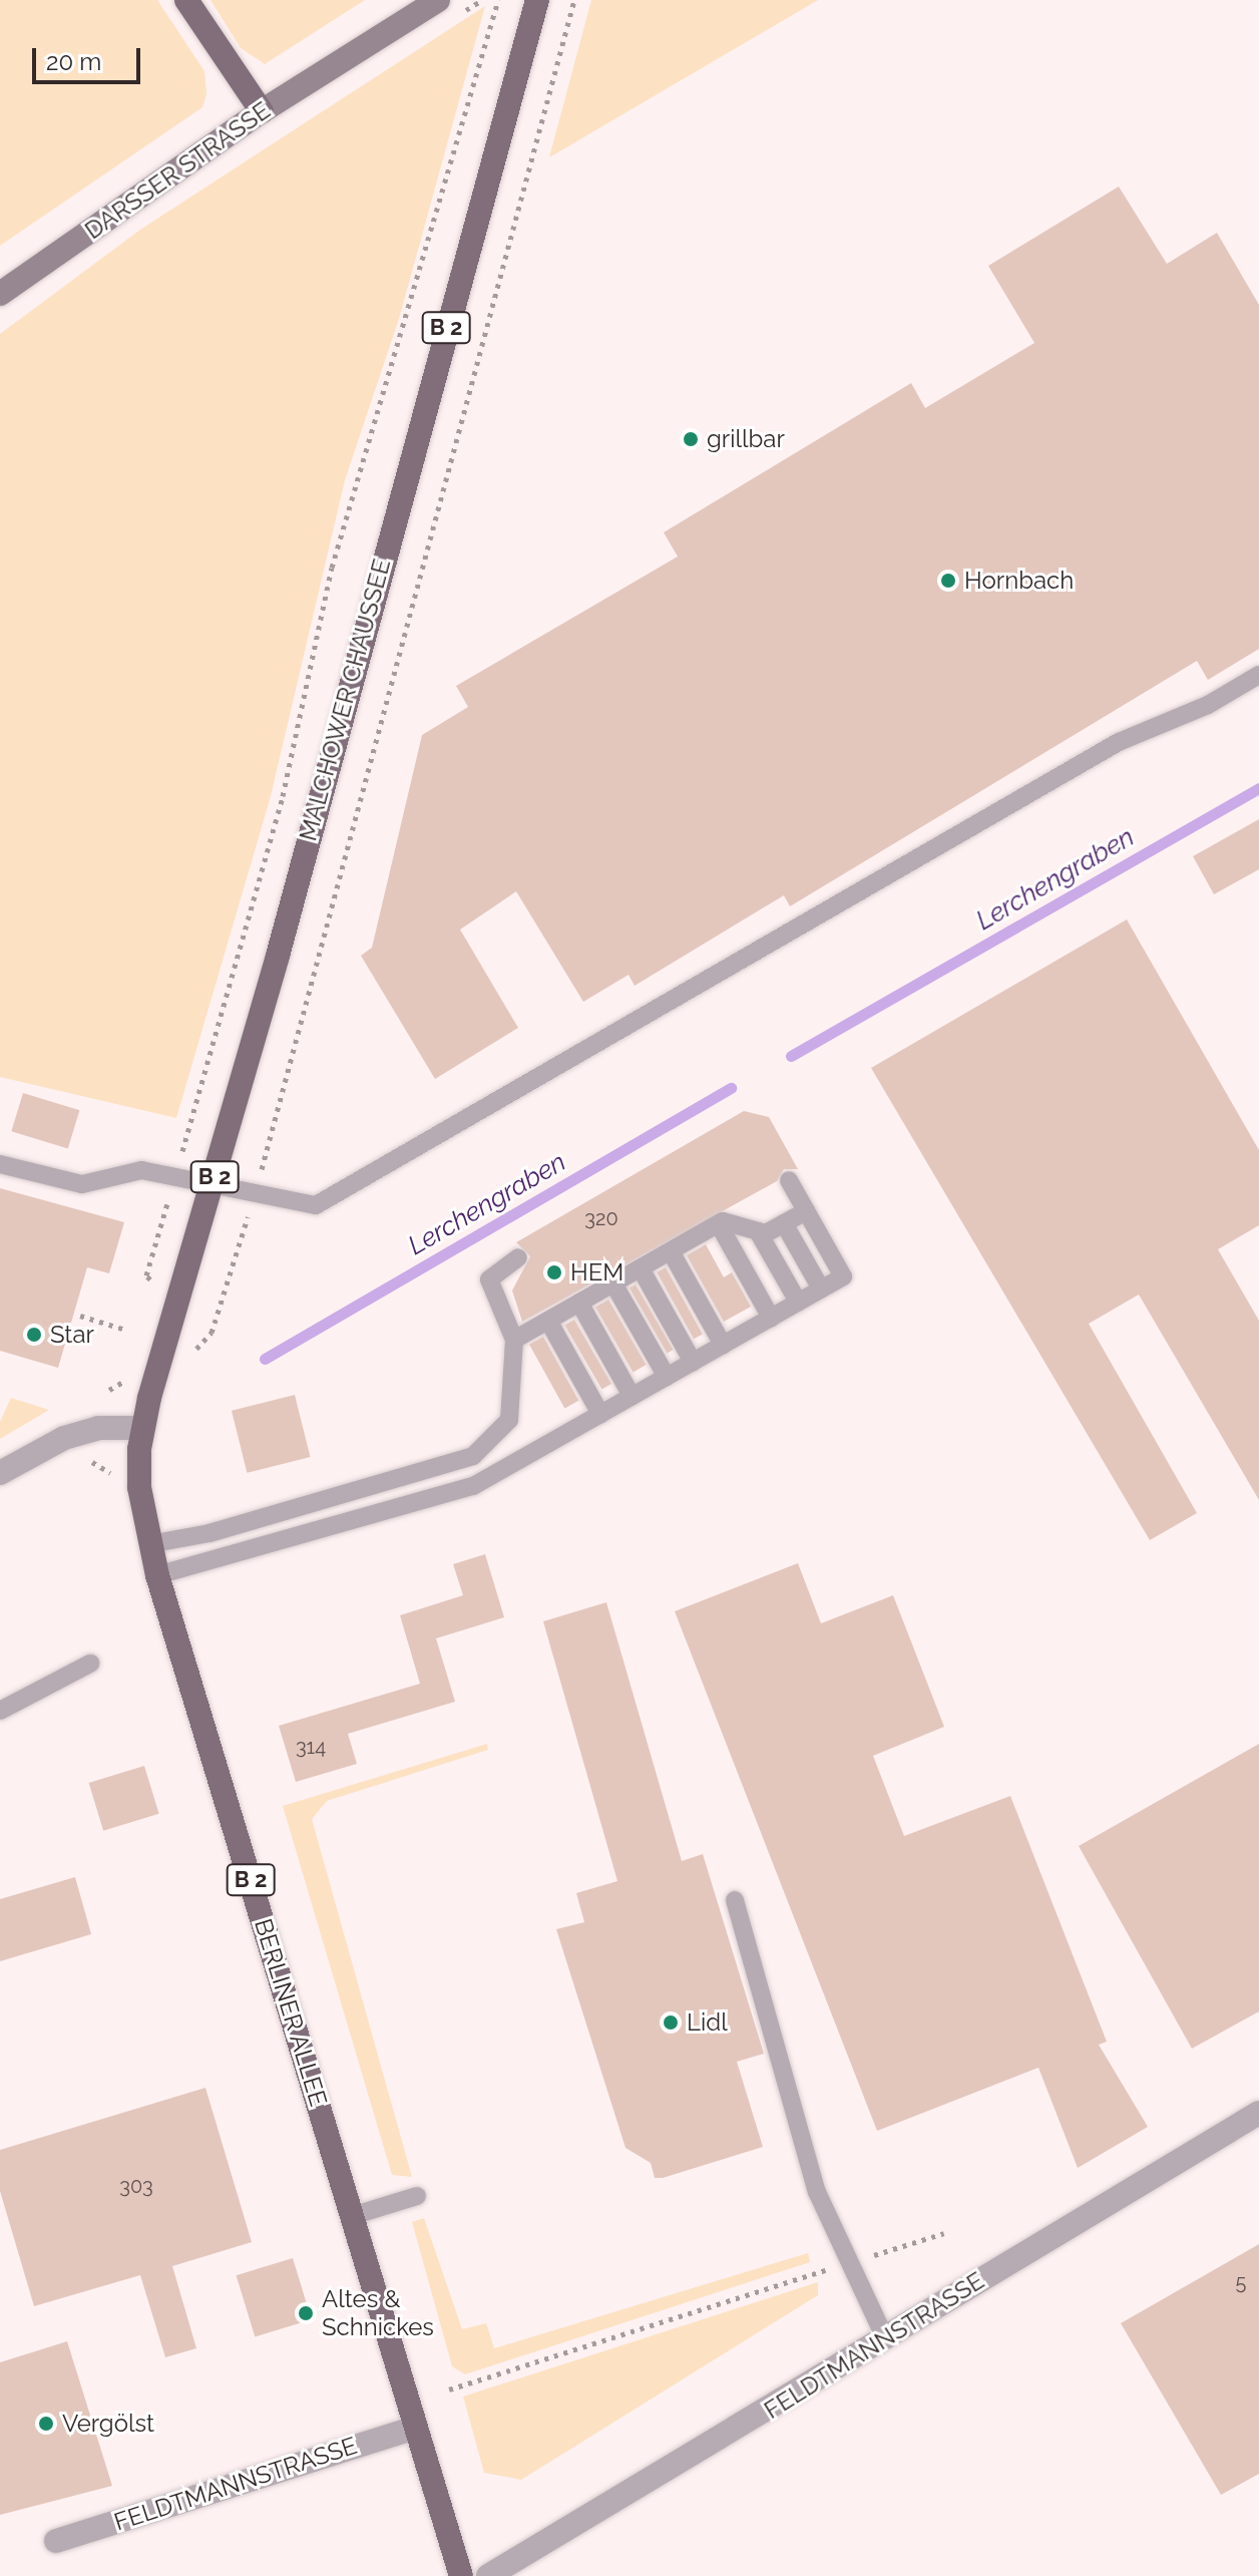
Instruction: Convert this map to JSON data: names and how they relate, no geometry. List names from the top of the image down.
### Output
{
  "streets": {
    "main road": [
      "DARSSER STRASSE",
      "B 2",
      "MALCHOWER CHAUSSEE",
      "BERLINER ALLEE"
    ],
    "street": ["FELDTMANNSTRASSE"]
  },
  "crossings": [
    ["MALCHOWER CHAUSSEE", "BERLINER ALLEE"],
    ["BERLINER ALLEE", "FELDTMANNSTRASSE"]
  ],
  "water": ["Lerchengraben"],
  "places": [
    "grillbar",
    "Hornbach",
    "HEM",
    "Star",
    "Lidl",
    "Altes & Schnickes",
    "Vergölst"
  ],
  "house_numbers": [
    "320",
    "314",
    "303",
    "5"
  ],
  "scale_bar": "20 m"
}
